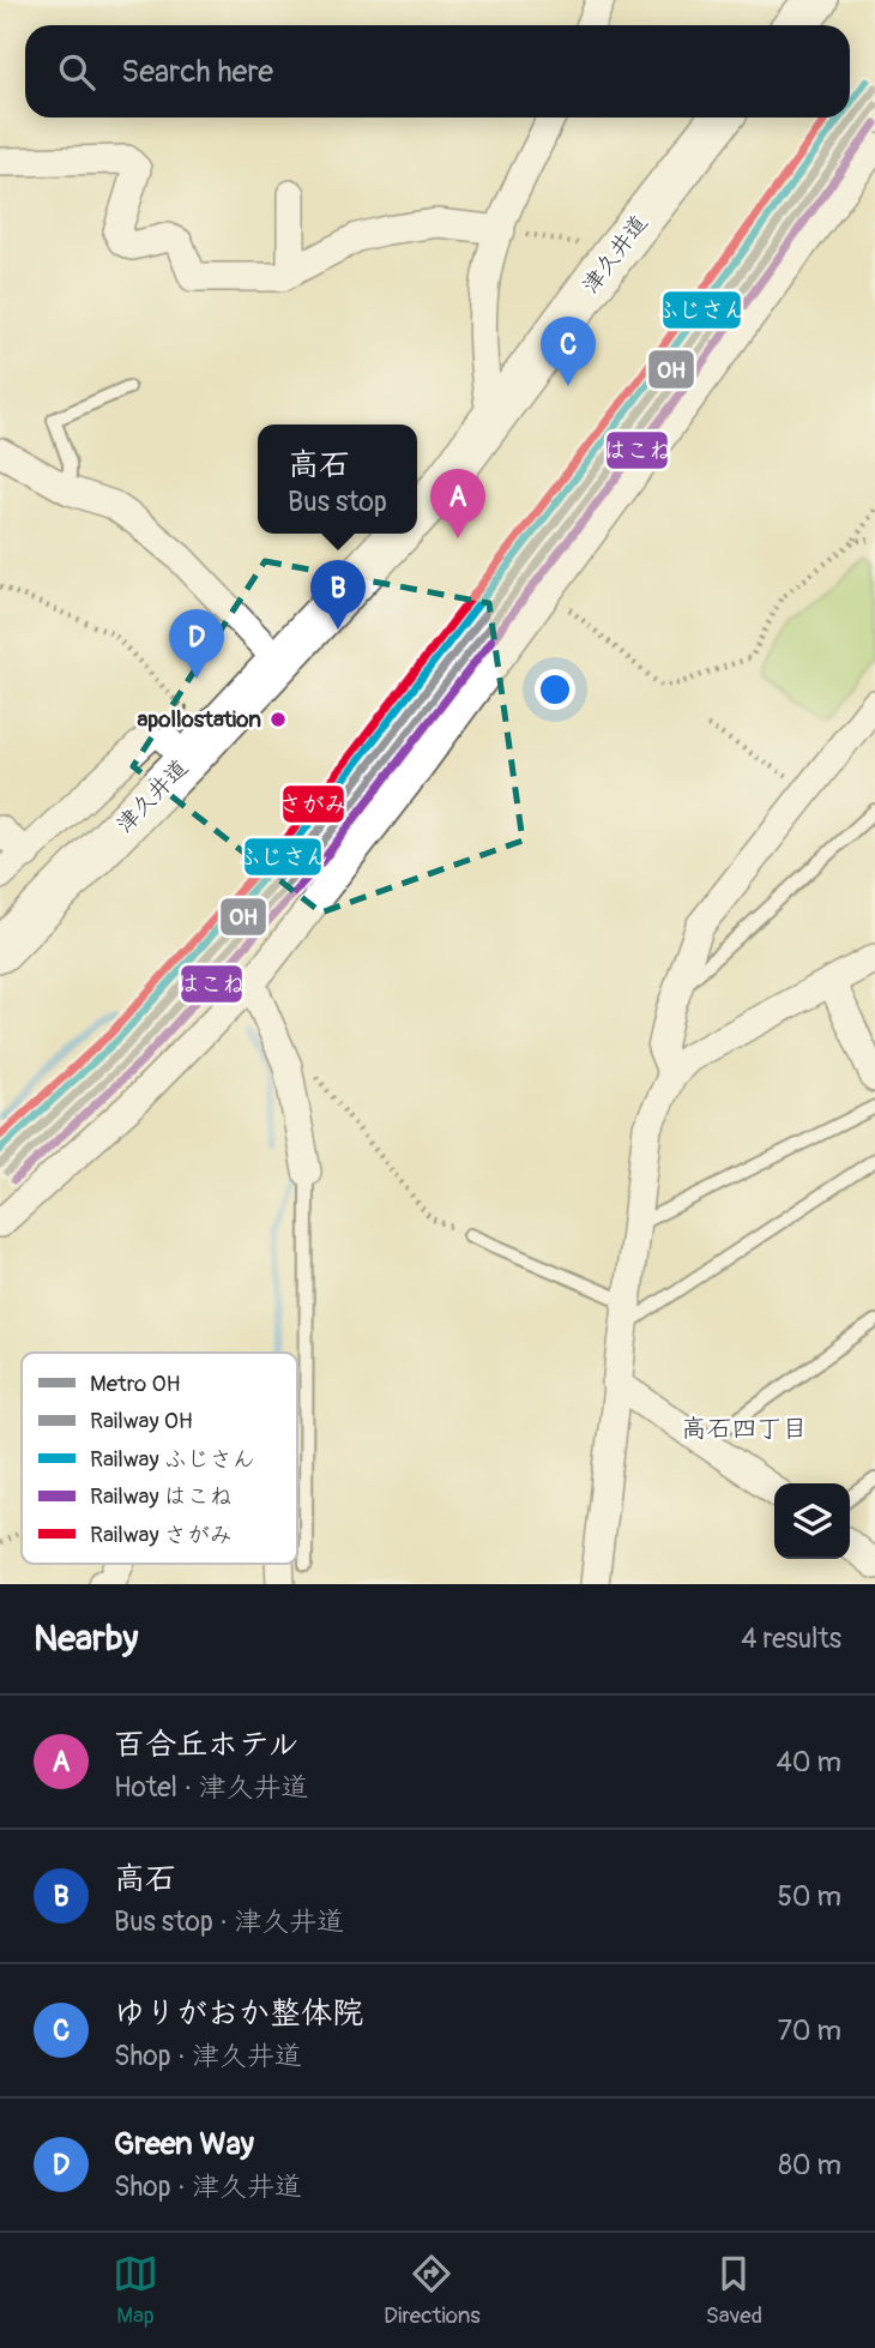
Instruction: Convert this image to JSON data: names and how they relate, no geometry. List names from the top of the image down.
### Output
{
  "streets": {
    "main road": ["津久井道"]
  },
  "districts": ["高石四丁目"],
  "places": ["apollostation"],
  "lines": [
    "rail line ふじさん",
    "metro line OH",
    "rail line OH",
    "rail line さがみ",
    "rail line はこね"
  ],
  "legend": [
    "Metro OH",
    "Railway OH",
    "Railway ふじさん",
    "Railway はこね",
    "Railway さがみ"
  ],
  "page": {
    "search": "Search here",
    "pins": [
      "C",
      "A",
      "B",
      "D"
    ],
    "popup": ["高石", "Bus stop"],
    "heading": ["Nearby", "4 results"],
    "list": [
      {
        "mark": "A",
        "name": "百合丘ホテル",
        "note": "Hotel · 津久井道",
        "value": "40 m"
      },
      {
        "mark": "B",
        "name": "高石",
        "note": "Bus stop · 津久井道",
        "value": "50 m"
      },
      {
        "mark": "C",
        "name": "ゆりがおか整体院",
        "note": "Shop · 津久井道",
        "value": "70 m"
      },
      {
        "mark": "D",
        "name": "Green Way",
        "note": "Shop · 津久井道",
        "value": "80 m"
      }
    ],
    "nav": ["Map", "Directions", "Saved"]
  }
}
